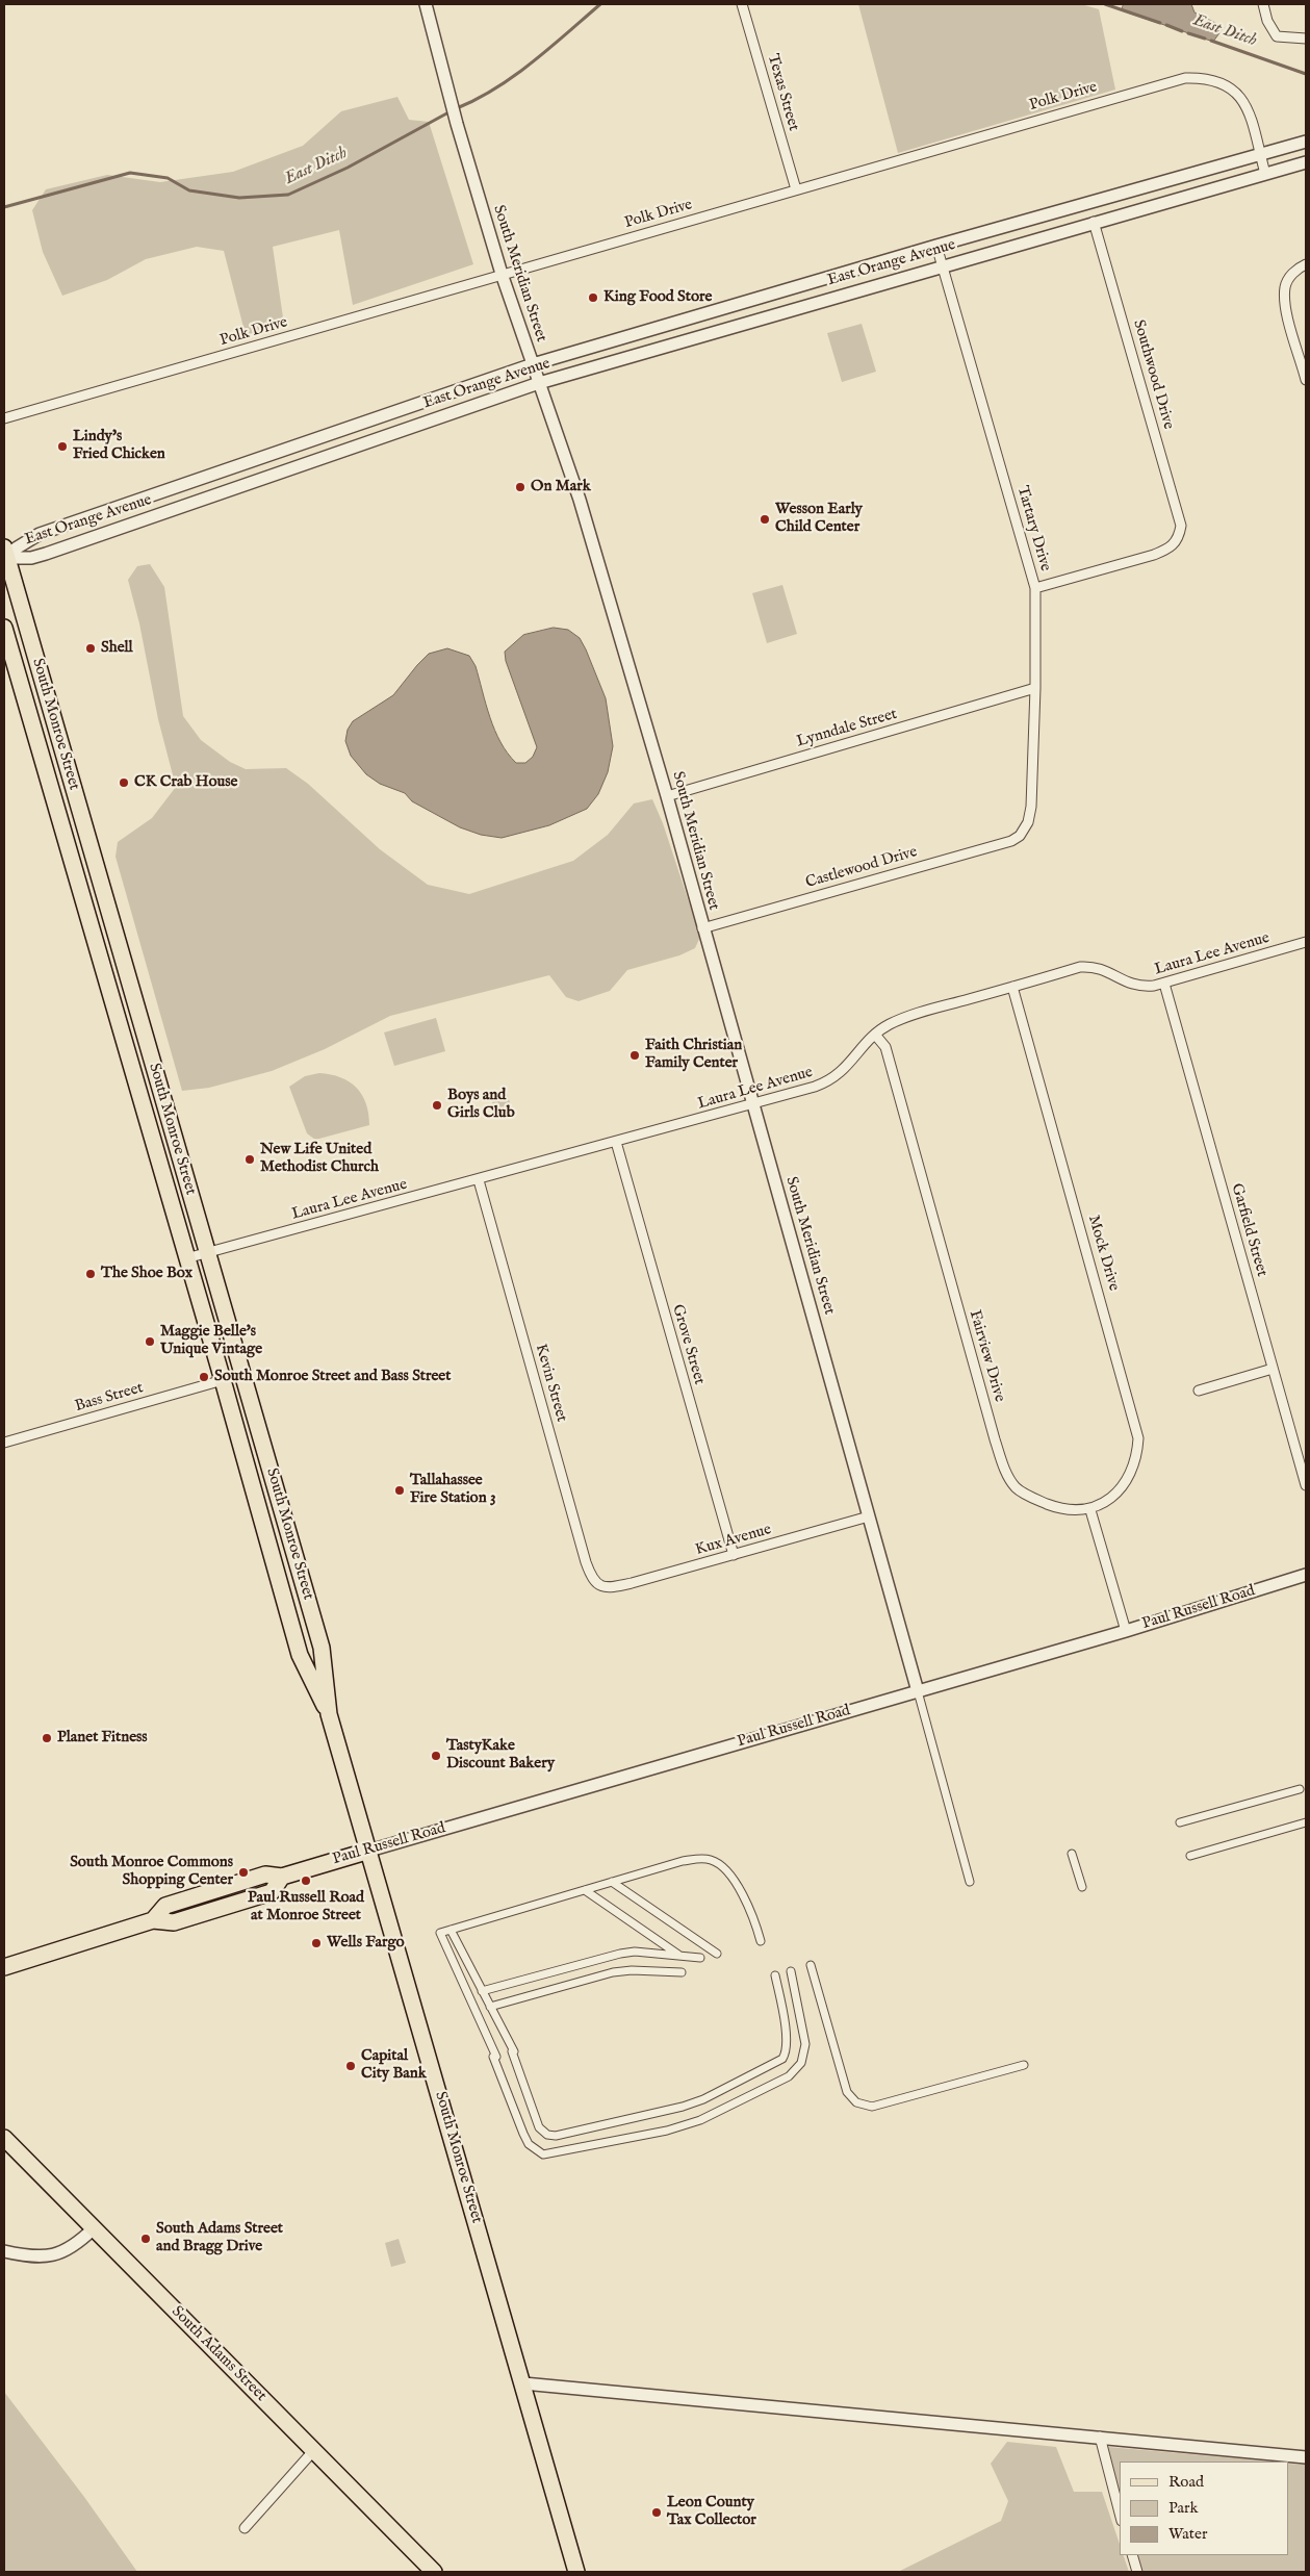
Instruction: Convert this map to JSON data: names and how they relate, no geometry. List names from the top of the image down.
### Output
{
  "streets": {
    "main road": ["South Monroe Street", "Paul Russell Road", "South Adams Street"],
    "street": [
      "Texas Street",
      "Polk Drive",
      "East Orange Avenue",
      "South Meridian Street",
      "Southwood Drive",
      "Tartary Drive",
      "Lynndale Street",
      "Castlewood Drive",
      "Laura Lee Avenue",
      "Garfield Street",
      "Mock Drive",
      "Grove Street",
      "Fairview Drive",
      "Kevin Street",
      "Bass Street",
      "Kux Avenue"
    ]
  },
  "crossings": [
    ["Texas Street", "Polk Drive"],
    ["Polk Drive", "East Orange Avenue"],
    ["Polk Drive", "South Meridian Street"],
    ["East Orange Avenue", "South Meridian Street"],
    ["East Orange Avenue", "Southwood Drive"],
    ["East Orange Avenue", "Tartary Drive"],
    ["East Orange Avenue", "South Monroe Street"],
    ["South Meridian Street", "Lynndale Street"],
    ["South Meridian Street", "Castlewood Drive"],
    ["South Meridian Street", "Laura Lee Avenue"],
    ["South Meridian Street", "Kux Avenue"],
    ["South Meridian Street", "Paul Russell Road"],
    ["Southwood Drive", "Tartary Drive"],
    ["Tartary Drive", "Lynndale Street"],
    ["Tartary Drive", "Castlewood Drive"],
    ["South Monroe Street", "Laura Lee Avenue"],
    ["South Monroe Street", "Bass Street"],
    ["South Monroe Street", "Paul Russell Road"],
    ["Laura Lee Avenue", "Garfield Street"],
    ["Laura Lee Avenue", "Mock Drive"],
    ["Laura Lee Avenue", "Grove Street"],
    ["Laura Lee Avenue", "Fairview Drive"],
    ["Laura Lee Avenue", "Kevin Street"],
    ["Mock Drive", "Fairview Drive"],
    ["Grove Street", "Kux Avenue"],
    ["Kevin Street", "Kux Avenue"]
  ],
  "water": ["East Ditch"],
  "places": [
    "King Food Store",
    "Lindy's Fried Chicken",
    "On Mark",
    "Wesson Early Child Center",
    "Shell",
    "CK Crab House",
    "Faith Christian Family Center",
    "Boys and Girls Club",
    "New Life United Methodist Church",
    "The Shoe Box",
    "Maggie Belle's Unique Vintage",
    "South Monroe Street and Bass Street",
    "Tallahassee Fire Station 3",
    "Planet Fitness",
    "TastyKake Discount Bakery",
    "South Monroe Commons Shopping Center",
    "Paul Russell Road at Monroe Street",
    "Wells Fargo",
    "Capital City Bank",
    "South Adams Street and Bragg Drive",
    "Leon County Tax Collector"
  ],
  "legend": ["Road", "Park", "Water"]
}
